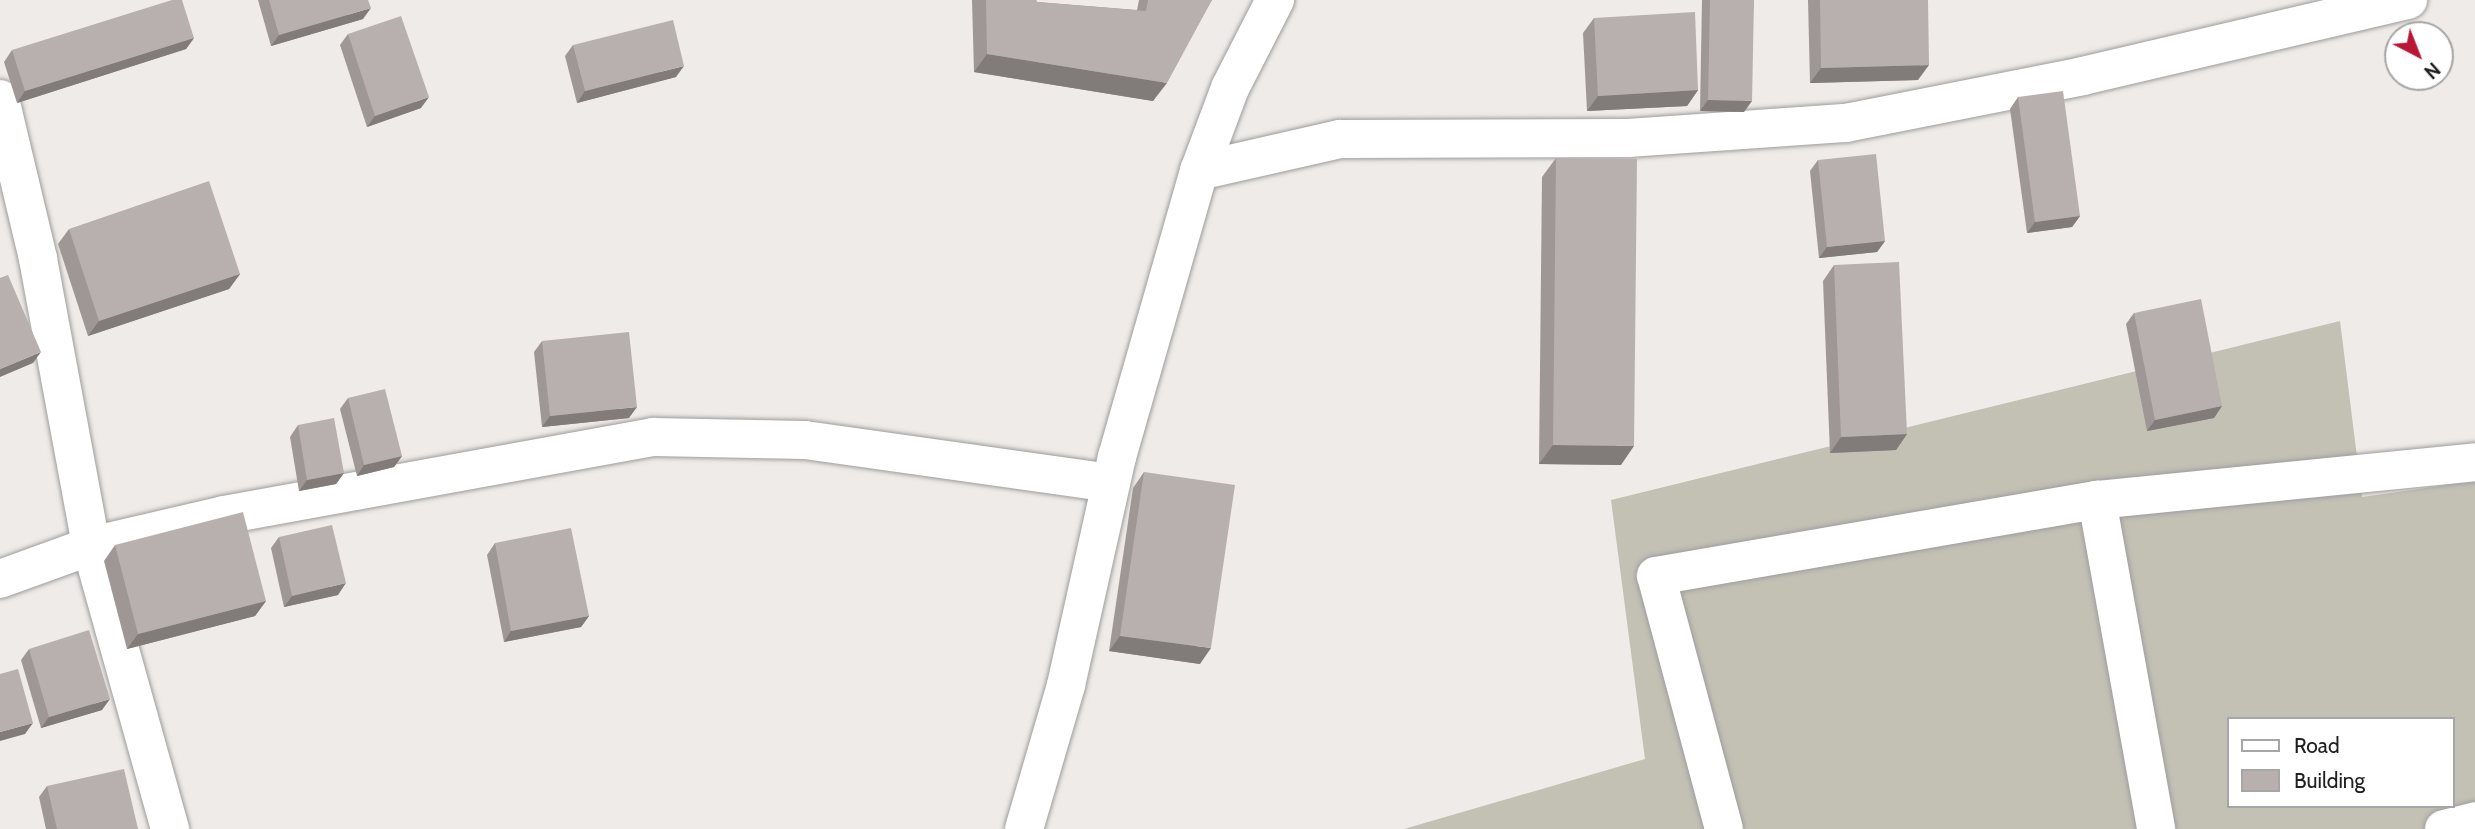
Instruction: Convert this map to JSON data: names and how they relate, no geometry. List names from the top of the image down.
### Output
{
  "legend": ["Road", "Building"],
  "north": "bottom right"
}
